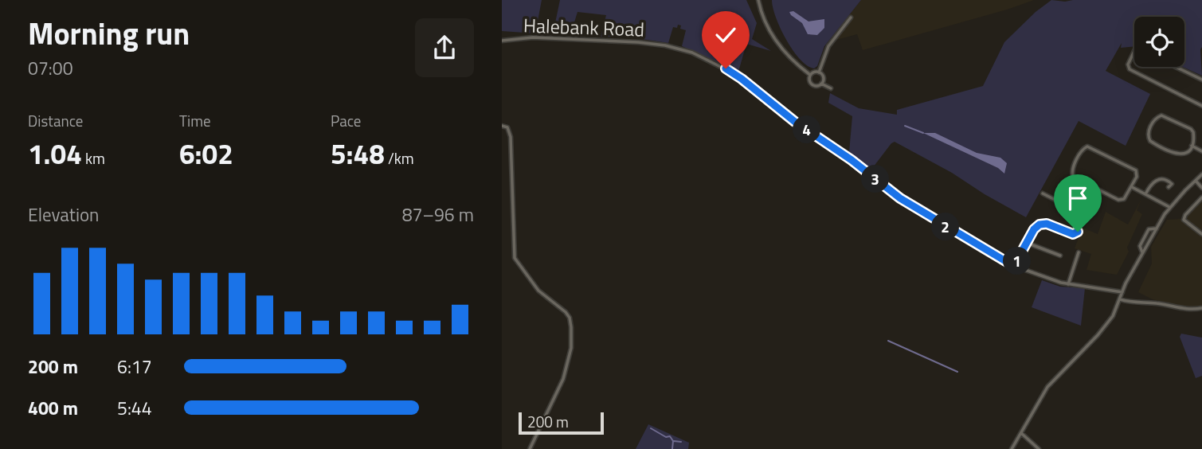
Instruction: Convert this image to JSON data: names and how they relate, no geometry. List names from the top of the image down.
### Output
{
  "streets": {
    "street": ["Halebank Road"]
  },
  "scale_bar": "200 m",
  "page": {
    "heading": ["Morning run", "07:00"],
    "stats": [
      ["Distance", "1.04 km"],
      ["Time", "6:02"],
      ["Pace", "5:48 /km"]
    ],
    "pins": [
      "4",
      "3",
      "2",
      "1"
    ],
    "chart": ["Elevation", "87–96 m"],
    "list": [
      {
        "name": "200 m",
        "note": "6:17"
      },
      {
        "name": "400 m",
        "note": "5:44"
      }
    ],
    "scale": "200 m"
  }
}
